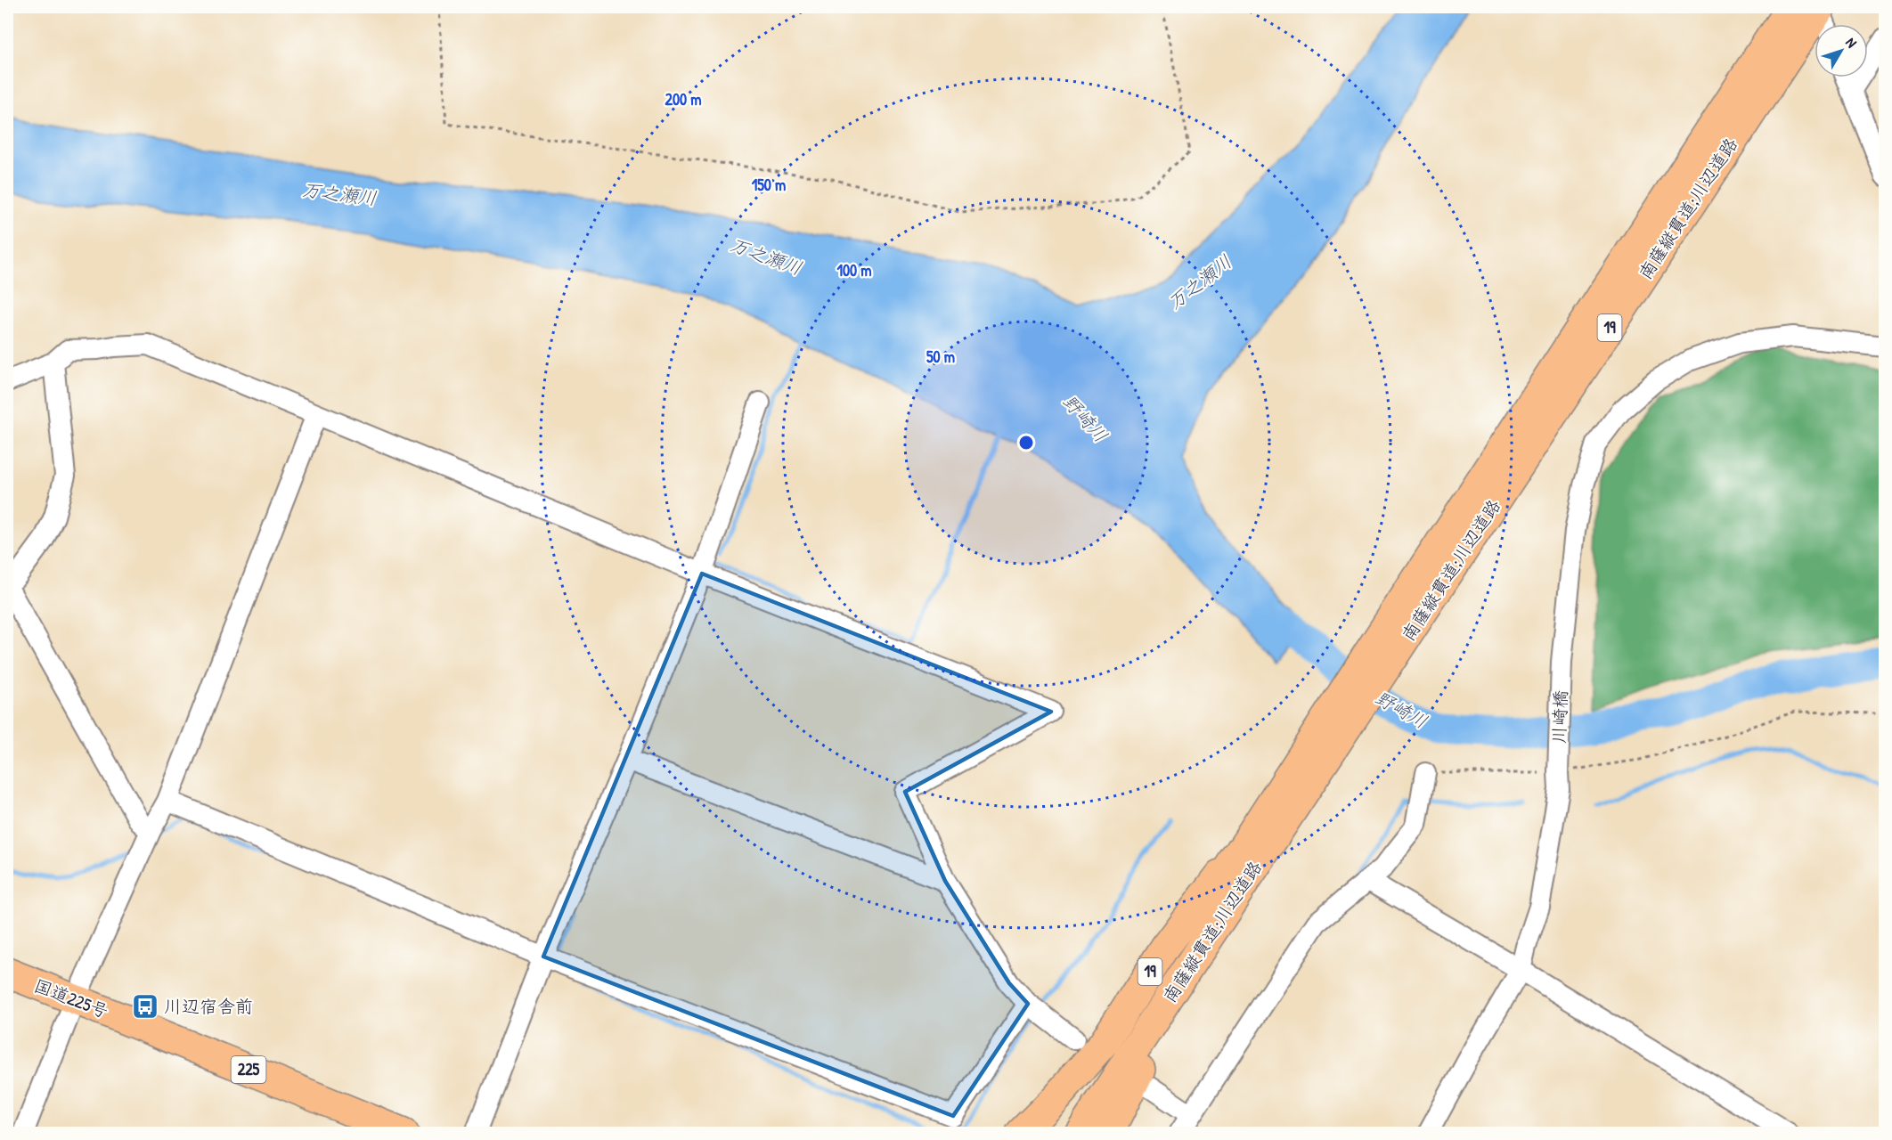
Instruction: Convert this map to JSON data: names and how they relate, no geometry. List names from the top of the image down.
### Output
{
  "streets": {
    "highway": [
      "南薩縦貫道;川辺道路",
      "19",
      "国道225号",
      "225"
    ],
    "street": ["川崎橋"]
  },
  "crossings": [
    ["南薩縦貫道;川辺道路", "19"]
  ],
  "water": ["万之瀬川", "野崎川"],
  "places": {
    "bus stop": ["川辺宿舎前"]
  },
  "north": "top right",
  "rings": [
    "200 m",
    "150 m",
    "100 m",
    "50 m"
  ]
}
